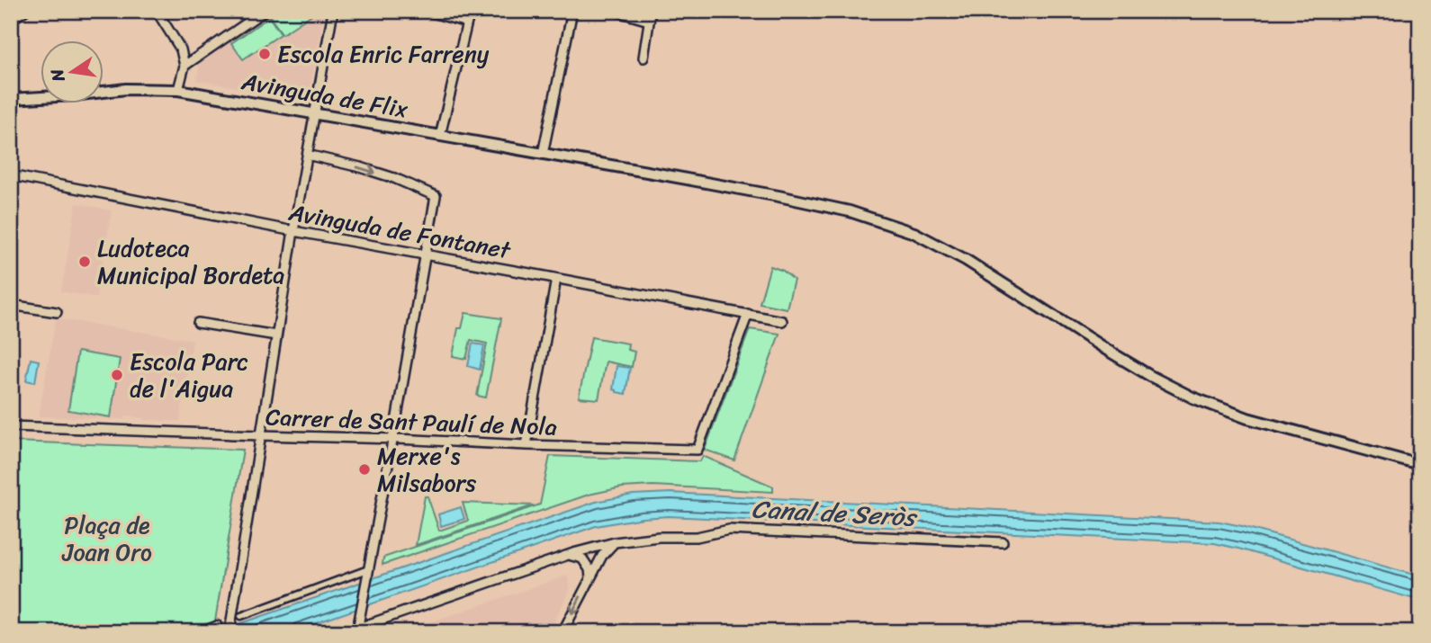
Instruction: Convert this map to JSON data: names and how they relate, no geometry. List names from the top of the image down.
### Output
{
  "streets": {
    "street": ["Avinguda de Flix", "Avinguda de Fontanet", "Carrer de Sant Paulí de Nola"]
  },
  "crossings": [
    ["Avinguda de Fontanet", "Carrer de Sant Paulí de Nola"]
  ],
  "water": ["Canal de Seròs"],
  "parks": ["Plaça de Joan Oro"],
  "places": [
    "Escola Enric Farreny",
    "Ludoteca Municipal Bordeta",
    "Escola Parc de l'Aigua",
    "Merxe's Milsabors"
  ],
  "north": "left"
}
